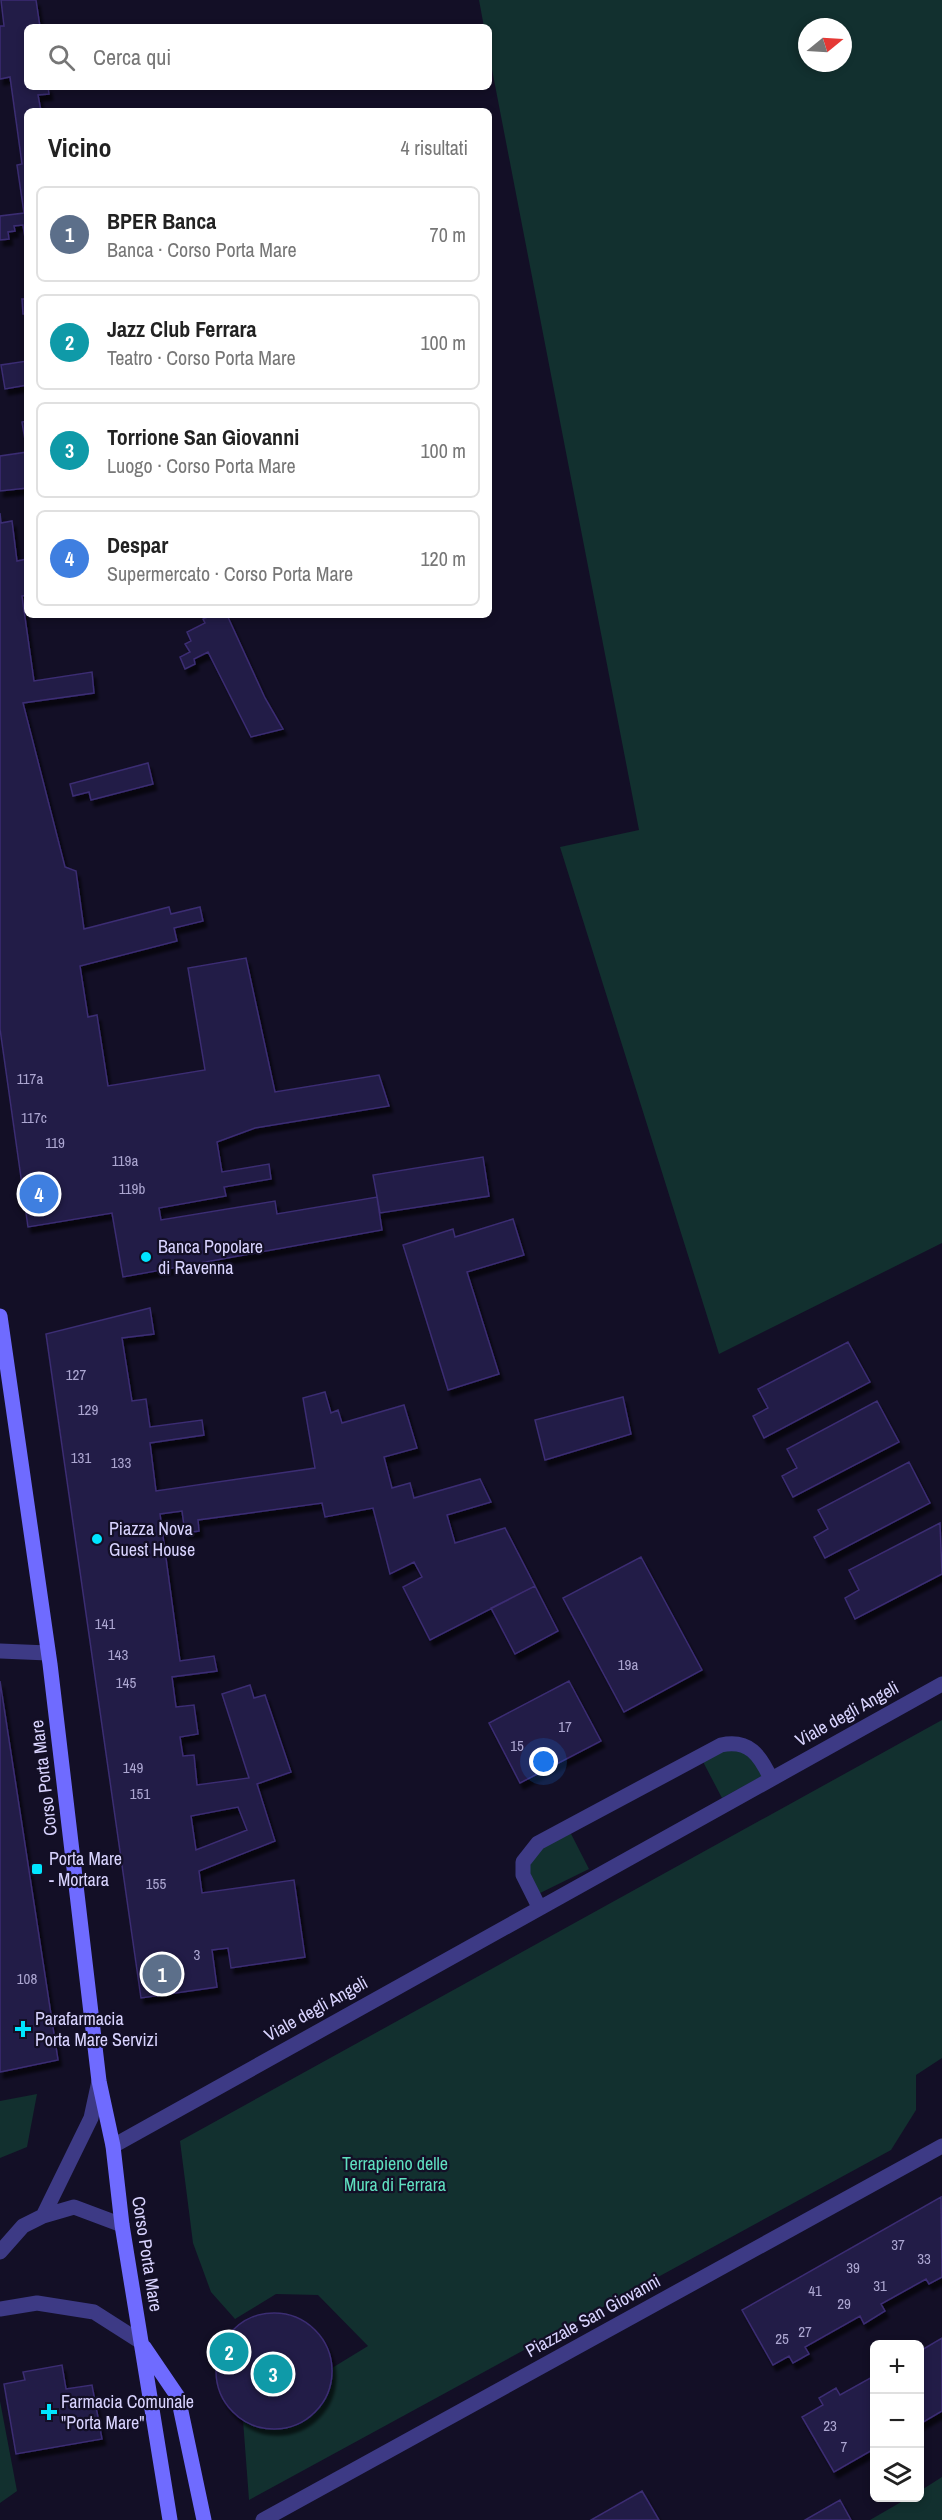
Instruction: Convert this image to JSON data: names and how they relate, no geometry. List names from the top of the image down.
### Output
{
  "streets": {
    "street": ["Viale degli Angeli", "Corso Porta Mare", "Piazzale San Giovanni"]
  },
  "crossings": [
    ["Viale degli Angeli", "Corso Porta Mare"]
  ],
  "parks": ["Terrapieno delle Mura di Ferrara"],
  "places": {
    "other": ["Banca Popolare di Ravenna", "Piazza Nova Guest House"],
    "transit": ["Porta Mare - Mortara"],
    "health": ["Parafarmacia Porta Mare Servizi", "Farmacia Comunale \"Porta Mare\""]
  },
  "house_numbers": [
    "117a",
    "117c",
    "119",
    "119a",
    "119b",
    "127",
    "129",
    "131",
    "133",
    "141",
    "143",
    "19a",
    "145",
    "17",
    "15",
    "149",
    "151",
    "155",
    "3",
    "108",
    "37",
    "33",
    "39",
    "31",
    "41",
    "29",
    "27",
    "25",
    "23",
    "7"
  ],
  "north": "right",
  "page": {
    "search": "Cerca qui",
    "heading": ["Vicino", "4 risultati"],
    "list": [
      {
        "mark": "1",
        "name": "BPER Banca",
        "note": "Banca · Corso Porta Mare",
        "value": "70 m"
      },
      {
        "mark": "2",
        "name": "Jazz Club Ferrara",
        "note": "Teatro · Corso Porta Mare",
        "value": "100 m"
      },
      {
        "mark": "3",
        "name": "Torrione San Giovanni",
        "note": "Luogo · Corso Porta Mare",
        "value": "100 m"
      },
      {
        "mark": "4",
        "name": "Despar",
        "note": "Supermercato · Corso Porta Mare",
        "value": "120 m"
      }
    ],
    "pins": [
      "4",
      "1",
      "2",
      "3"
    ],
    "map_buttons": ["+", "−"]
  }
}
